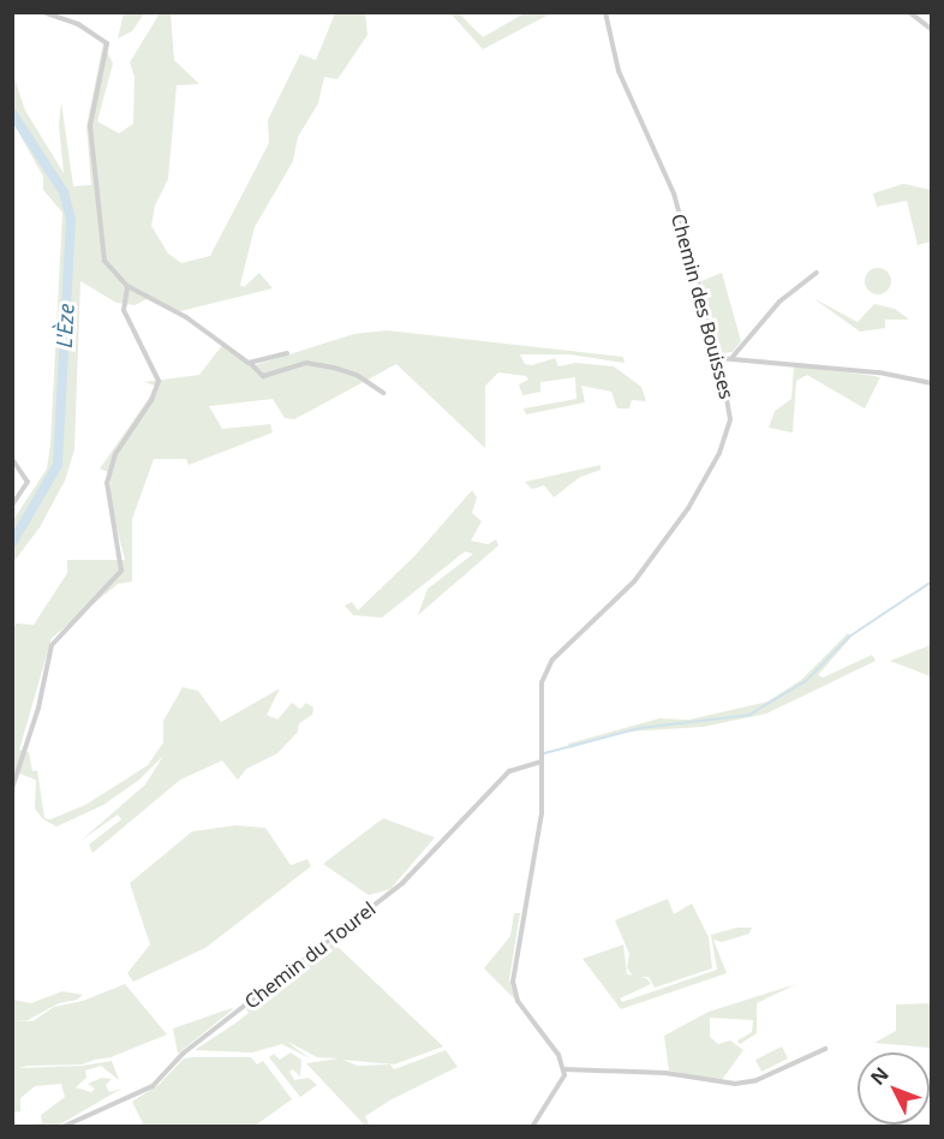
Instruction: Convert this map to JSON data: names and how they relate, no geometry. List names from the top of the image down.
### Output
{
  "streets": {
    "street": ["Chemin des Bouisses", "Chemin du Tourel"]
  },
  "crossings": [
    ["Chemin des Bouisses", "Chemin du Tourel"]
  ],
  "water": ["L'Èze"],
  "north": "top left"
}
